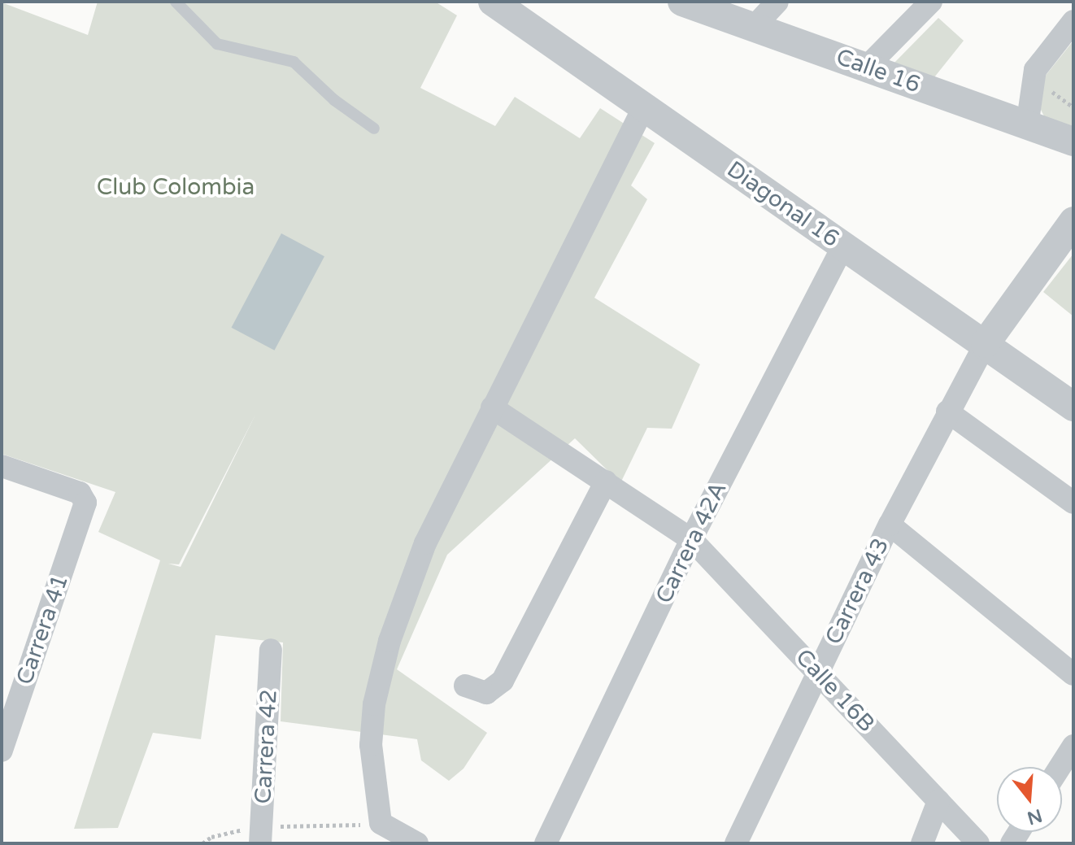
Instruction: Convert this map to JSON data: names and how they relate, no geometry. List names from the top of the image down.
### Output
{
  "streets": {
    "street": [
      "Calle 16",
      "Diagonal 16",
      "Carrera 42A",
      "Carrera 43",
      "Carrera 41",
      "Calle 16B",
      "Carrera 42"
    ]
  },
  "crossings": [
    ["Diagonal 16", "Carrera 42A"],
    ["Diagonal 16", "Carrera 43"],
    ["Carrera 42A", "Calle 16B"],
    ["Carrera 43", "Calle 16B"]
  ],
  "parks": ["Club Colombia"],
  "north": "bottom"
}
